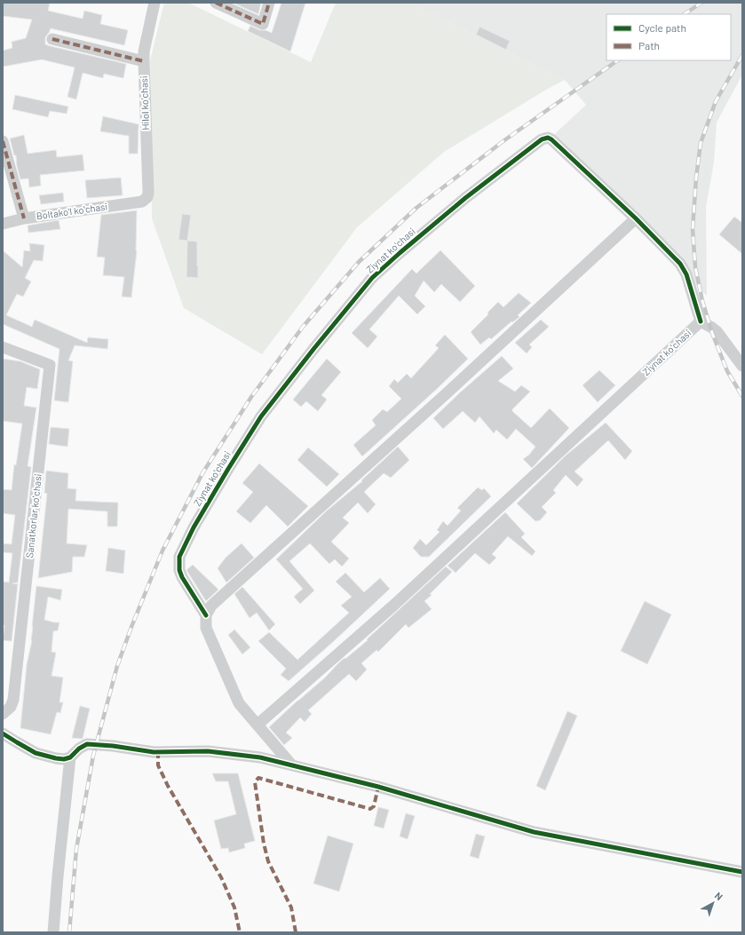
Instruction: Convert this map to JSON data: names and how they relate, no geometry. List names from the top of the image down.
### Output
{
  "streets": {
    "street": [
      "Hilol koʻchasi",
      "Boltakoʻl koʻchasi",
      "Ziynat koʻchasi",
      "Sanatkorlar koʻchasi"
    ]
  },
  "crossings": [
    ["Hilol koʻchasi", "Boltakoʻl koʻchasi"]
  ],
  "legend": ["Cycle path", "Path"],
  "north": "top right"
}
